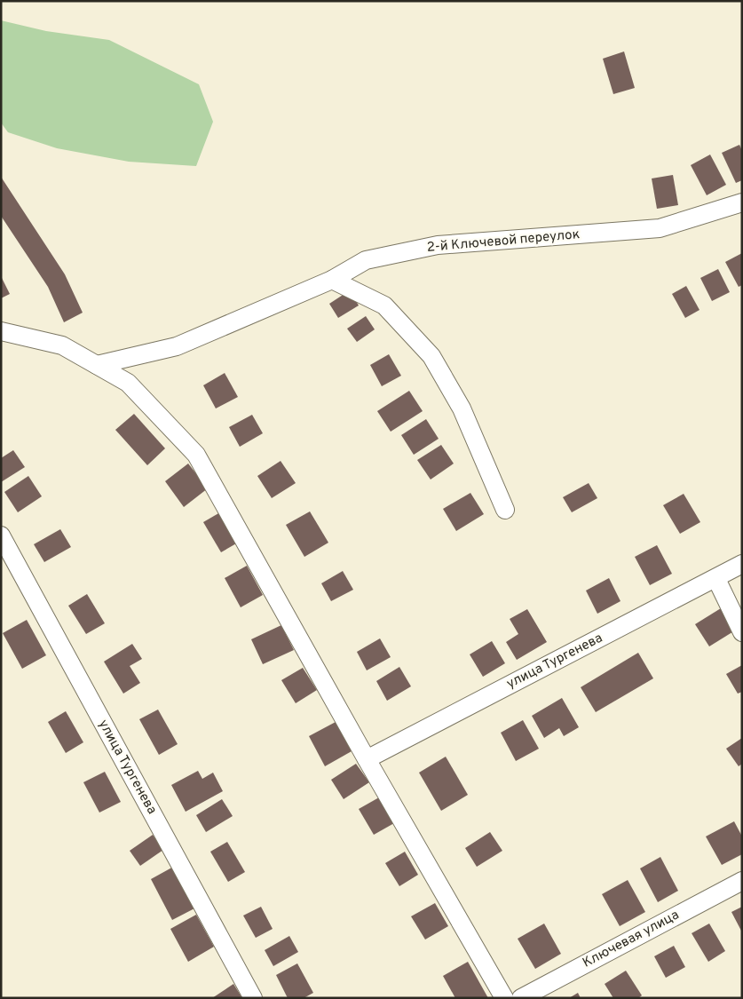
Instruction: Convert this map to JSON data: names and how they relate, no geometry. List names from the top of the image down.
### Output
{
  "streets": {
    "street": ["2-й Ключевой переулок", "улица Тургенева", "Ключевая улица"]
  }
}
